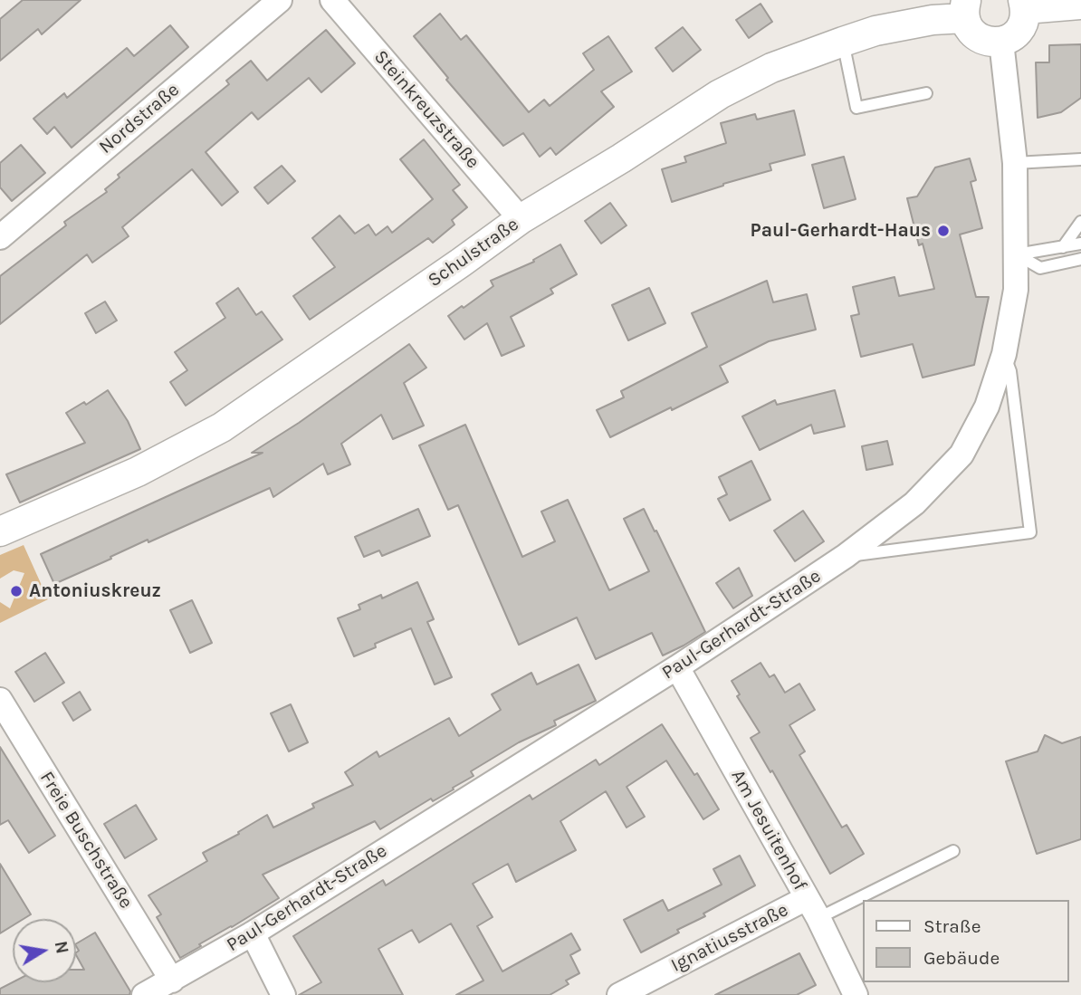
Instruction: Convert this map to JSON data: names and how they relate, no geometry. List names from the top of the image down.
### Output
{
  "streets": {
    "street": [
      "Steinkreuzstraße",
      "Nordstraße",
      "Schulstraße",
      "Paul-Gerhardt-Straße",
      "Am Jesuitenhof",
      "Freie Buschstraße",
      "Ignatiusstraße"
    ]
  },
  "crossings": [
    ["Steinkreuzstraße", "Schulstraße"],
    ["Paul-Gerhardt-Straße", "Am Jesuitenhof"],
    ["Paul-Gerhardt-Straße", "Freie Buschstraße"],
    ["Am Jesuitenhof", "Ignatiusstraße"]
  ],
  "places": ["Paul-Gerhardt-Haus", "Antoniuskreuz"],
  "legend": ["Straße", "Gebäude"],
  "north": "right"
}
